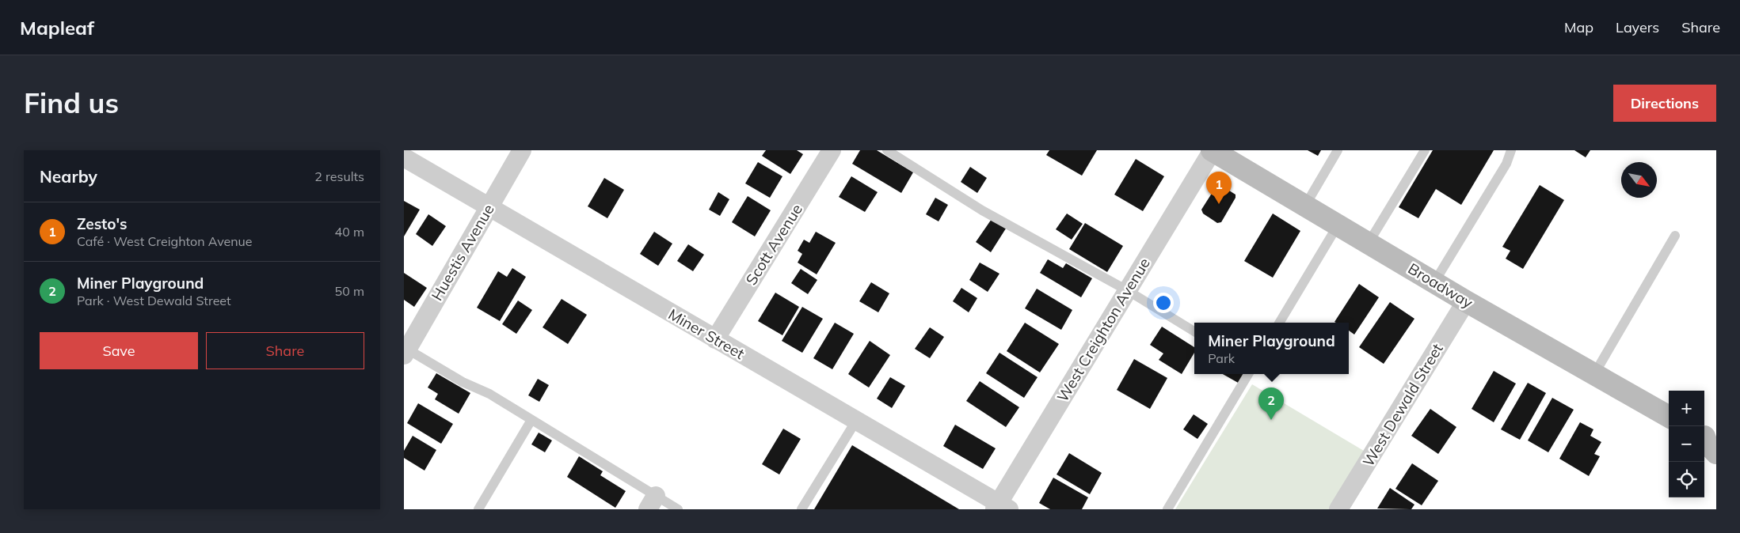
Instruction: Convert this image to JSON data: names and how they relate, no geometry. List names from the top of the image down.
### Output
{
  "streets": {
    "main road": ["Broadway"],
    "street": [
      "Scott Avenue",
      "Huestis Avenue",
      "West Creighton Avenue",
      "Miner Street",
      "West Dewald Street"
    ]
  },
  "crossings": [
    ["Scott Avenue", "Miner Street"],
    ["Huestis Avenue", "Miner Street"],
    ["Broadway", "West Creighton Avenue"],
    ["Broadway", "West Dewald Street"],
    ["West Creighton Avenue", "Miner Street"]
  ],
  "north": "bottom right",
  "page": {
    "header": "Mapleaf",
    "nav": ["Map", "Layers", "Share"],
    "buttons": [
      "Directions",
      ["Save", "Share"]
    ],
    "title": "Find us",
    "heading": ["Nearby", "2 results"],
    "pins": ["1", "2"],
    "list": [
      {
        "mark": "1",
        "name": "Zesto's",
        "note": "Café · West Creighton Avenue",
        "value": "40 m"
      },
      {
        "mark": "2",
        "name": "Miner Playground",
        "note": "Park · West Dewald Street",
        "value": "50 m"
      }
    ],
    "popup": ["Miner Playground", "Park"],
    "map_buttons": ["+", "−"]
  }
}
